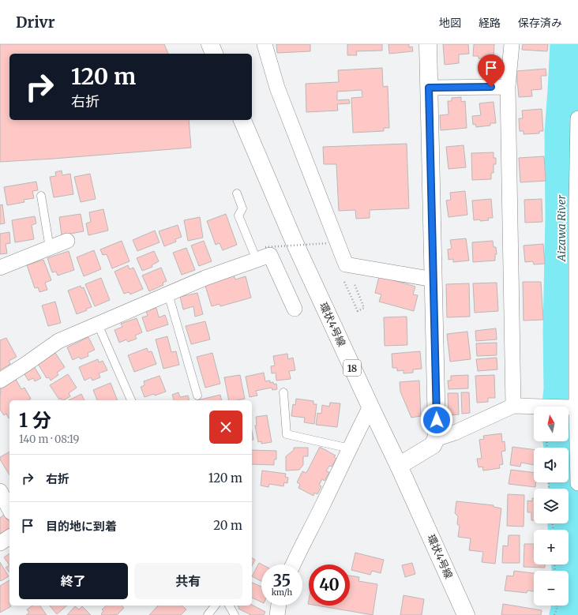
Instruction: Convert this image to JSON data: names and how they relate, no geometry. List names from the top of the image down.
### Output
{
  "streets": {
    "main road": ["環状4号線", "18"]
  },
  "water": ["Aizawa River"],
  "north": "top",
  "page": {
    "header": "Drivr",
    "nav": ["地図", "経路", "保存済み"],
    "turn": ["120 m", "右折"],
    "heading": ["1 分", "140 m · 08:19"],
    "map_buttons": ["+", "−"],
    "list": [
      {
        "name": "右折",
        "value": "120 m"
      },
      {
        "name": "目的地に到着",
        "value": "20 m"
      }
    ],
    "buttons": ["終了", "共有"],
    "speed": "35 km/h",
    "limit": "40"
  }
}
